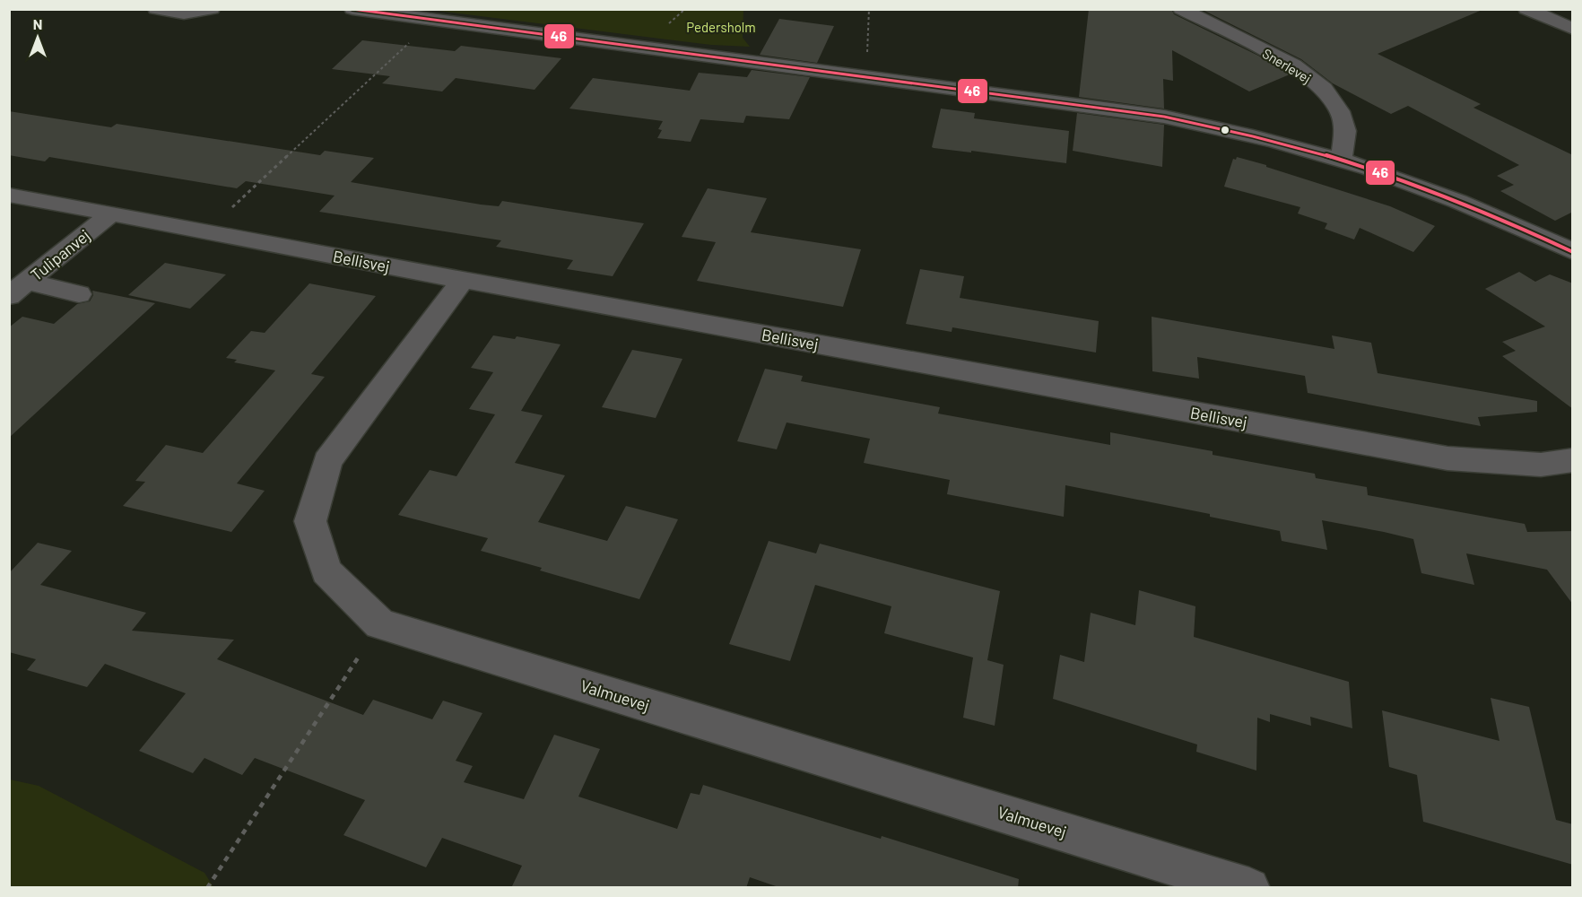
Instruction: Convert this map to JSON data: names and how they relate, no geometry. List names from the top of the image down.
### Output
{
  "streets": {
    "street": [
      "Snerlevej",
      "Tulipanvej",
      "Bellisvej",
      "Valmuevej"
    ]
  },
  "crossings": [
    ["Tulipanvej", "Bellisvej"],
    ["Bellisvej", "Valmuevej"]
  ],
  "parks": ["Pedersholm"],
  "lines": ["transit line 46"],
  "north": "top"
}
